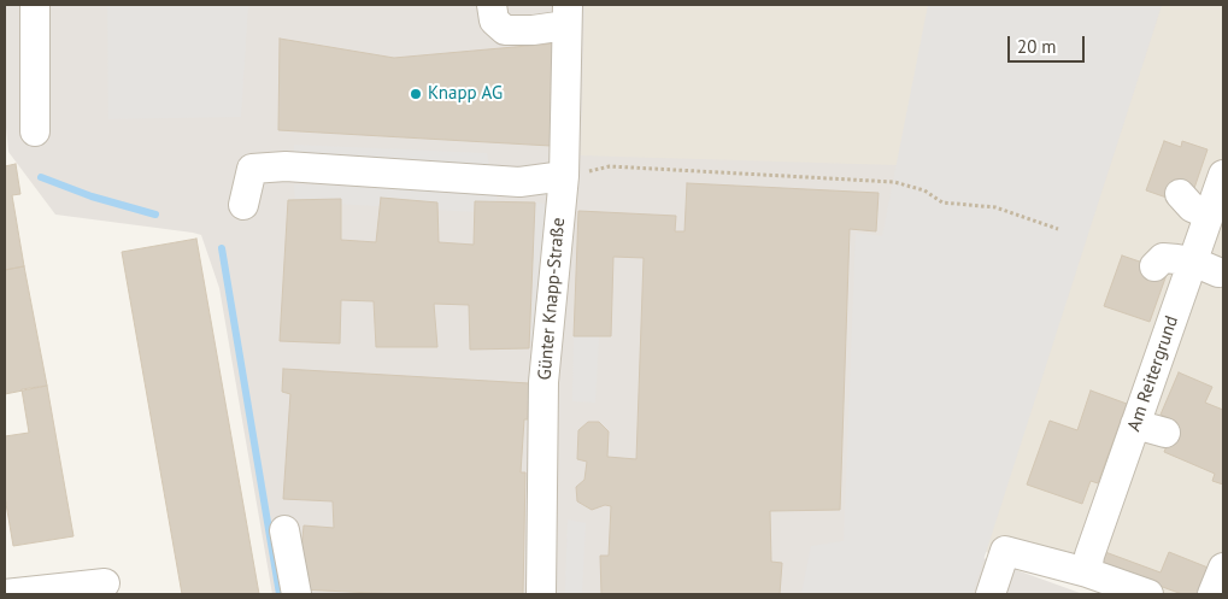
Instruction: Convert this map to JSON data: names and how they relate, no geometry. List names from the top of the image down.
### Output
{
  "streets": {
    "street": ["Günter Knapp-Straße", "Am Reitergrund"]
  },
  "places": ["Knapp AG"],
  "scale_bar": "20 m"
}
